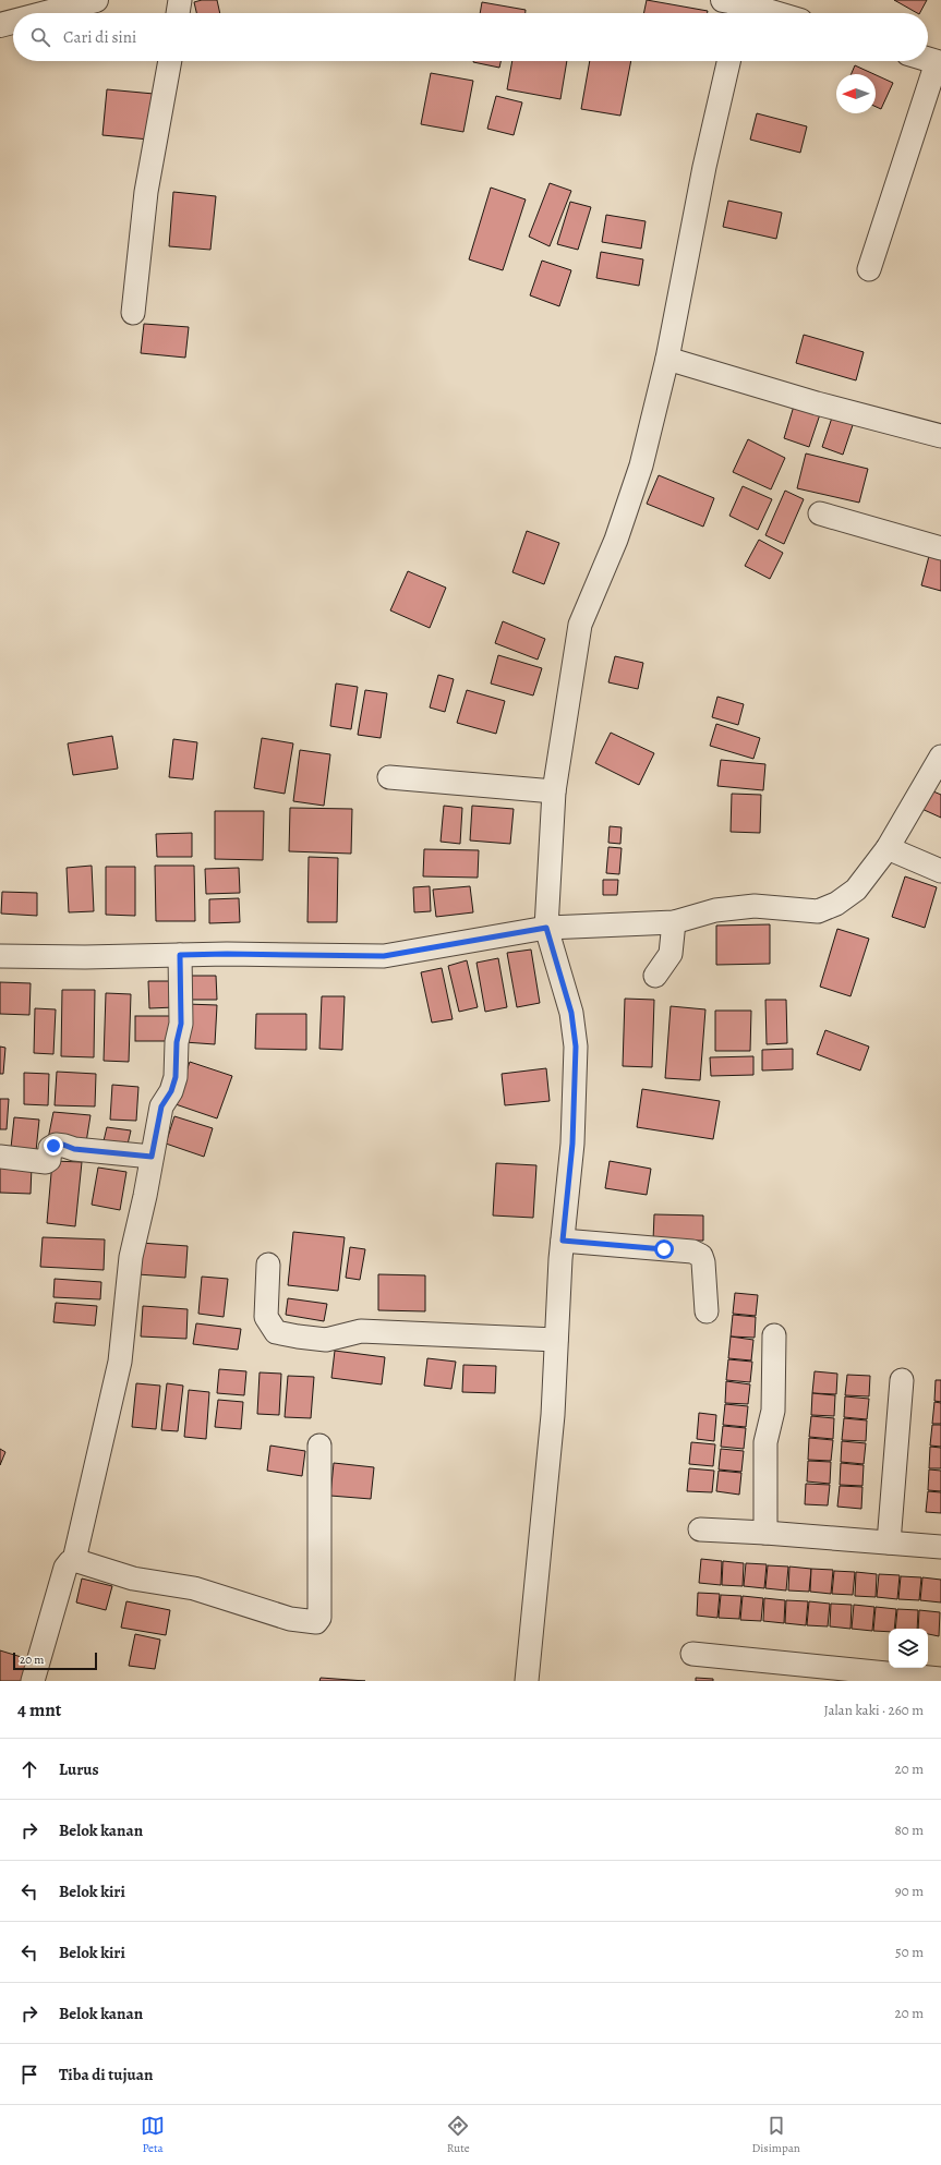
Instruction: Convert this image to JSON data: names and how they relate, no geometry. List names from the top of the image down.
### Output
{
  "scale_bar": "20 m",
  "north": "left",
  "page": {
    "search": "Cari di sini",
    "scale": "20 m",
    "heading": ["4 mnt", "Jalan kaki · 260 m"],
    "list": [
      ["Lurus", "20 m"],
      ["Belok kanan", "80 m"],
      ["Belok kiri", "90 m"],
      ["Belok kiri", "50 m"],
      ["Belok kanan", "20 m"],
      "Tiba di tujuan"
    ],
    "nav": ["Peta", "Rute", "Disimpan"]
  }
}
